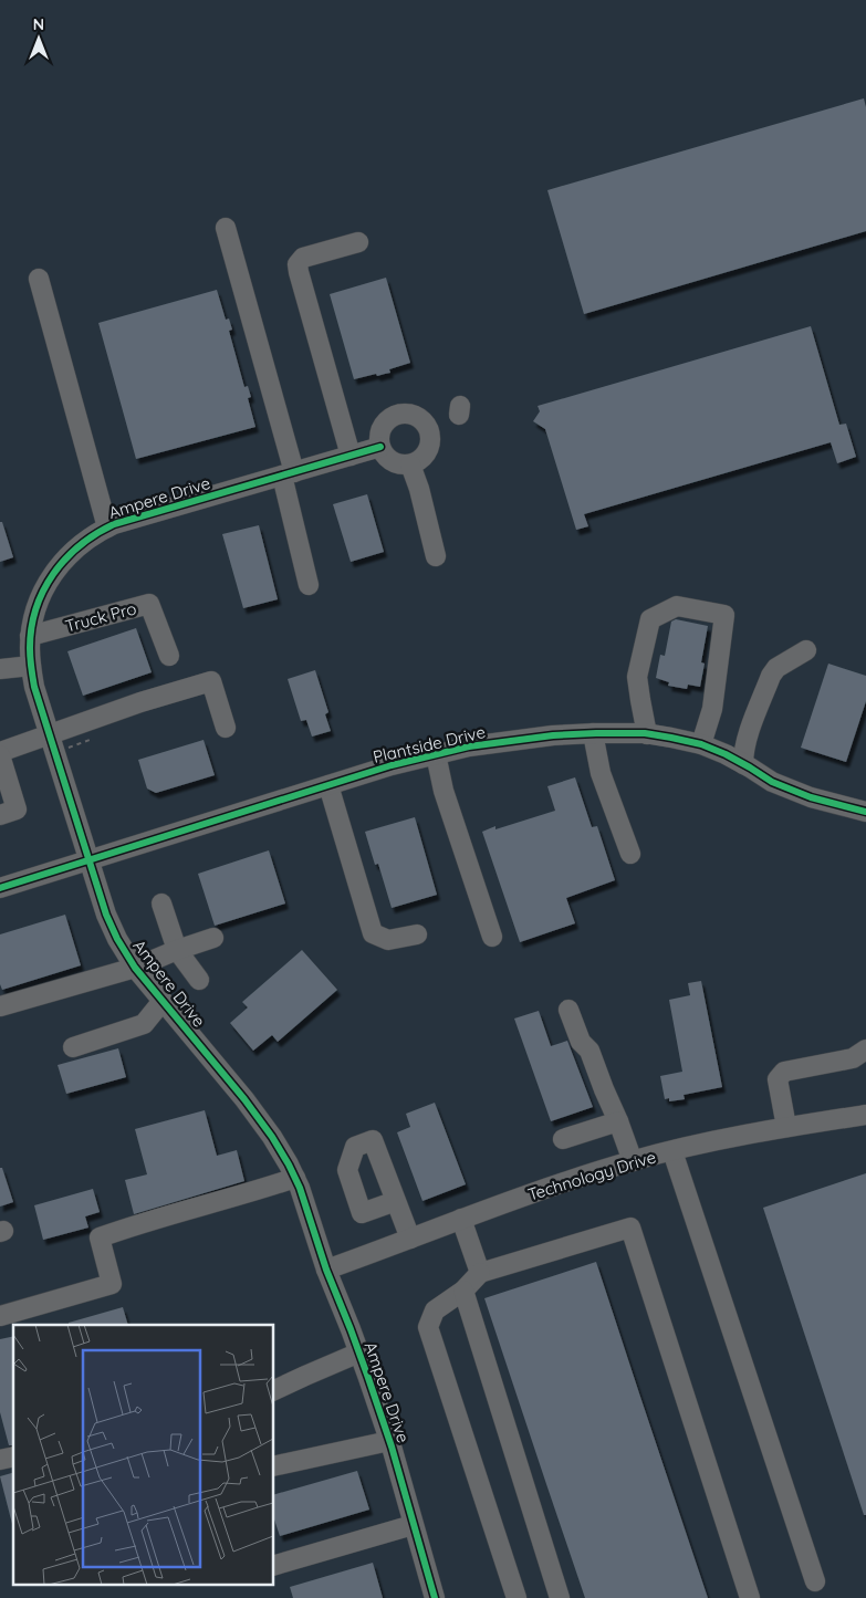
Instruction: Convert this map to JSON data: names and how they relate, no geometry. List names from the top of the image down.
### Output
{
  "streets": {
    "street": [
      "Ampere Drive",
      "Truck Pro",
      "Plantside Drive",
      "Technology Drive"
    ]
  },
  "crossings": [
    ["Ampere Drive", "Truck Pro"],
    ["Ampere Drive", "Plantside Drive"],
    ["Ampere Drive", "Technology Drive"]
  ],
  "north": "top"
}
